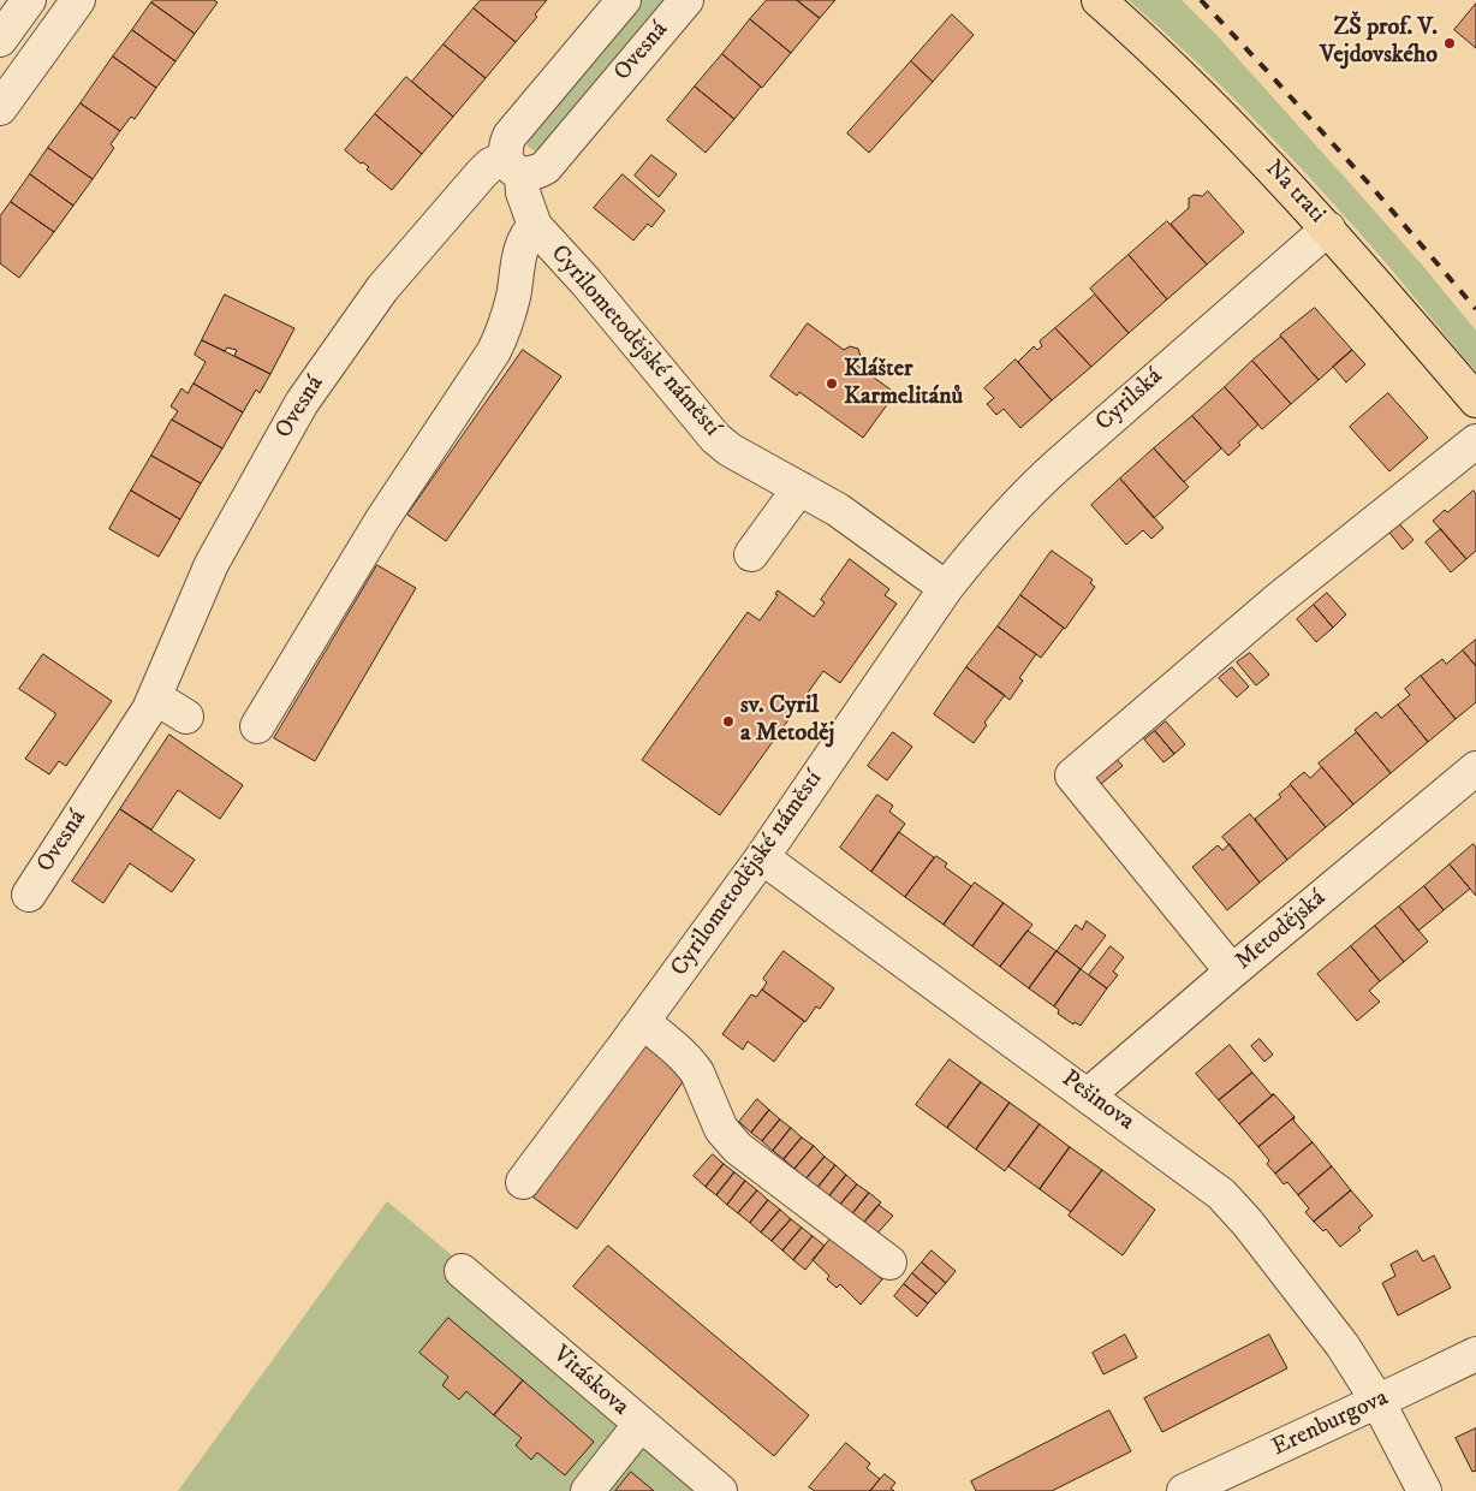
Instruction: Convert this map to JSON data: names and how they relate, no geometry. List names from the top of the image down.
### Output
{
  "streets": {
    "main road": ["Na trati"],
    "street": [
      "Ovesná",
      "Cyrilometodějské náměstí",
      "Cyrilská",
      "Metodějská",
      "Pešinova",
      "Vitáskova",
      "Erenburgova"
    ]
  },
  "crossings": [
    ["Na trati", "Cyrilská"],
    ["Cyrilometodějské náměstí", "Cyrilská"],
    ["Cyrilometodějské náměstí", "Pešinova"],
    ["Metodějská", "Pešinova"],
    ["Pešinova", "Erenburgova"]
  ],
  "places": ["ZŠ prof. V. Vejdovského", "Klášter Karmelitánů", "sv. Cyril a Metoděj"]
}
